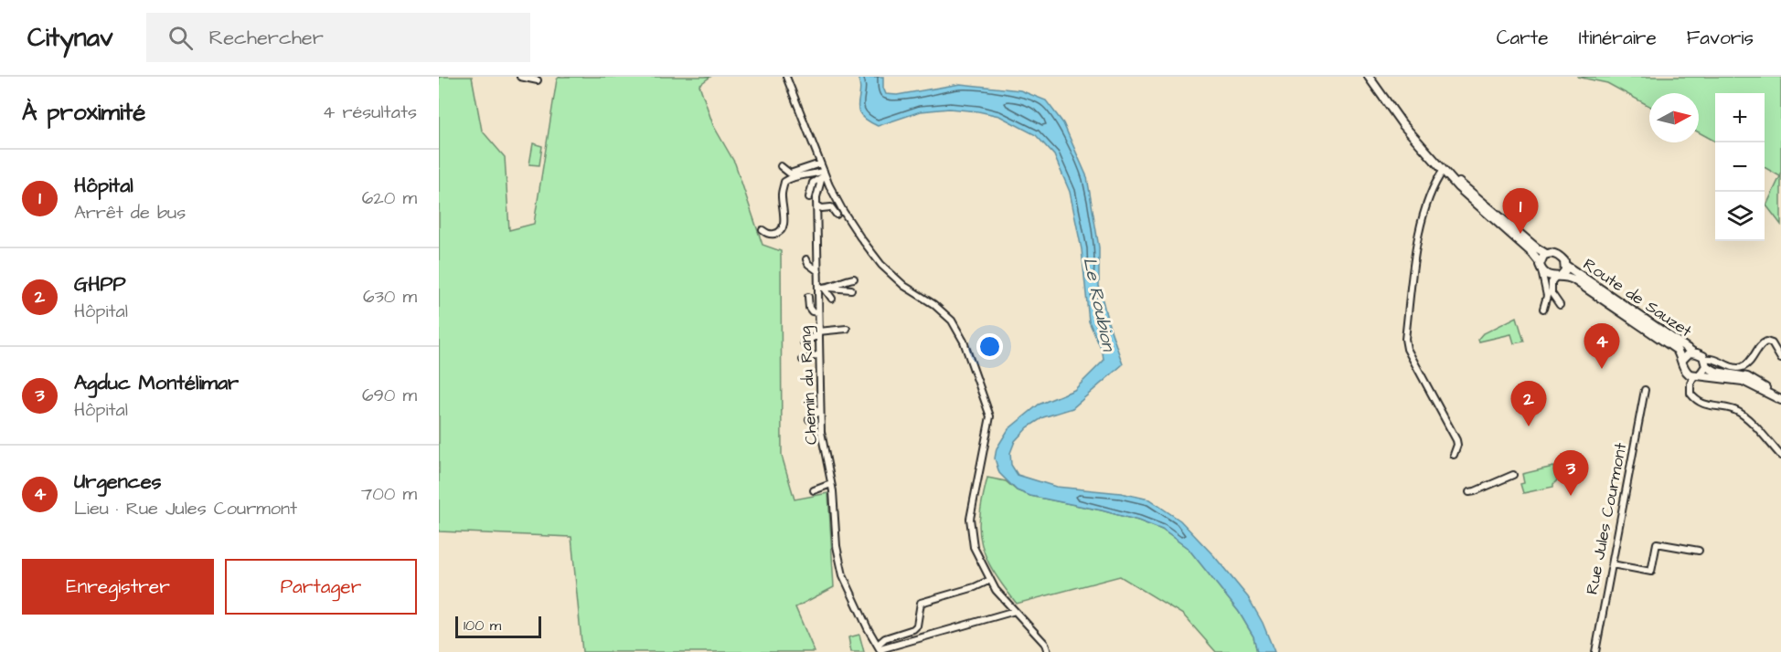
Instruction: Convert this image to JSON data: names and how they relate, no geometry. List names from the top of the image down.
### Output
{
  "streets": {
    "main road": ["Route de Sauzet"],
    "street": ["Chemin du Rang", "Rue Jules Courmont"]
  },
  "water": ["Le Roubion"],
  "scale_bar": "100 m",
  "north": "right",
  "page": {
    "header": "Citynav",
    "search": "Rechercher",
    "nav": ["Carte", "Itinéraire", "Favoris"],
    "heading": ["À proximité", "4 résultats"],
    "map_buttons": ["+", "−"],
    "list": [
      {
        "mark": "1",
        "name": "Hôpital",
        "note": "Arrêt de bus",
        "value": "620 m"
      },
      {
        "mark": "2",
        "name": "GHPP",
        "note": "Hôpital",
        "value": "630 m"
      },
      {
        "mark": "3",
        "name": "Agduc Montélimar",
        "note": "Hôpital",
        "value": "690 m"
      },
      {
        "mark": "4",
        "name": "Urgences",
        "note": "Lieu · Rue Jules Courmont",
        "value": "700 m"
      }
    ],
    "pins": [
      "1",
      "4",
      "2",
      "3"
    ],
    "buttons": ["Enregistrer", "Partager"],
    "scale": "100 m"
  }
}
